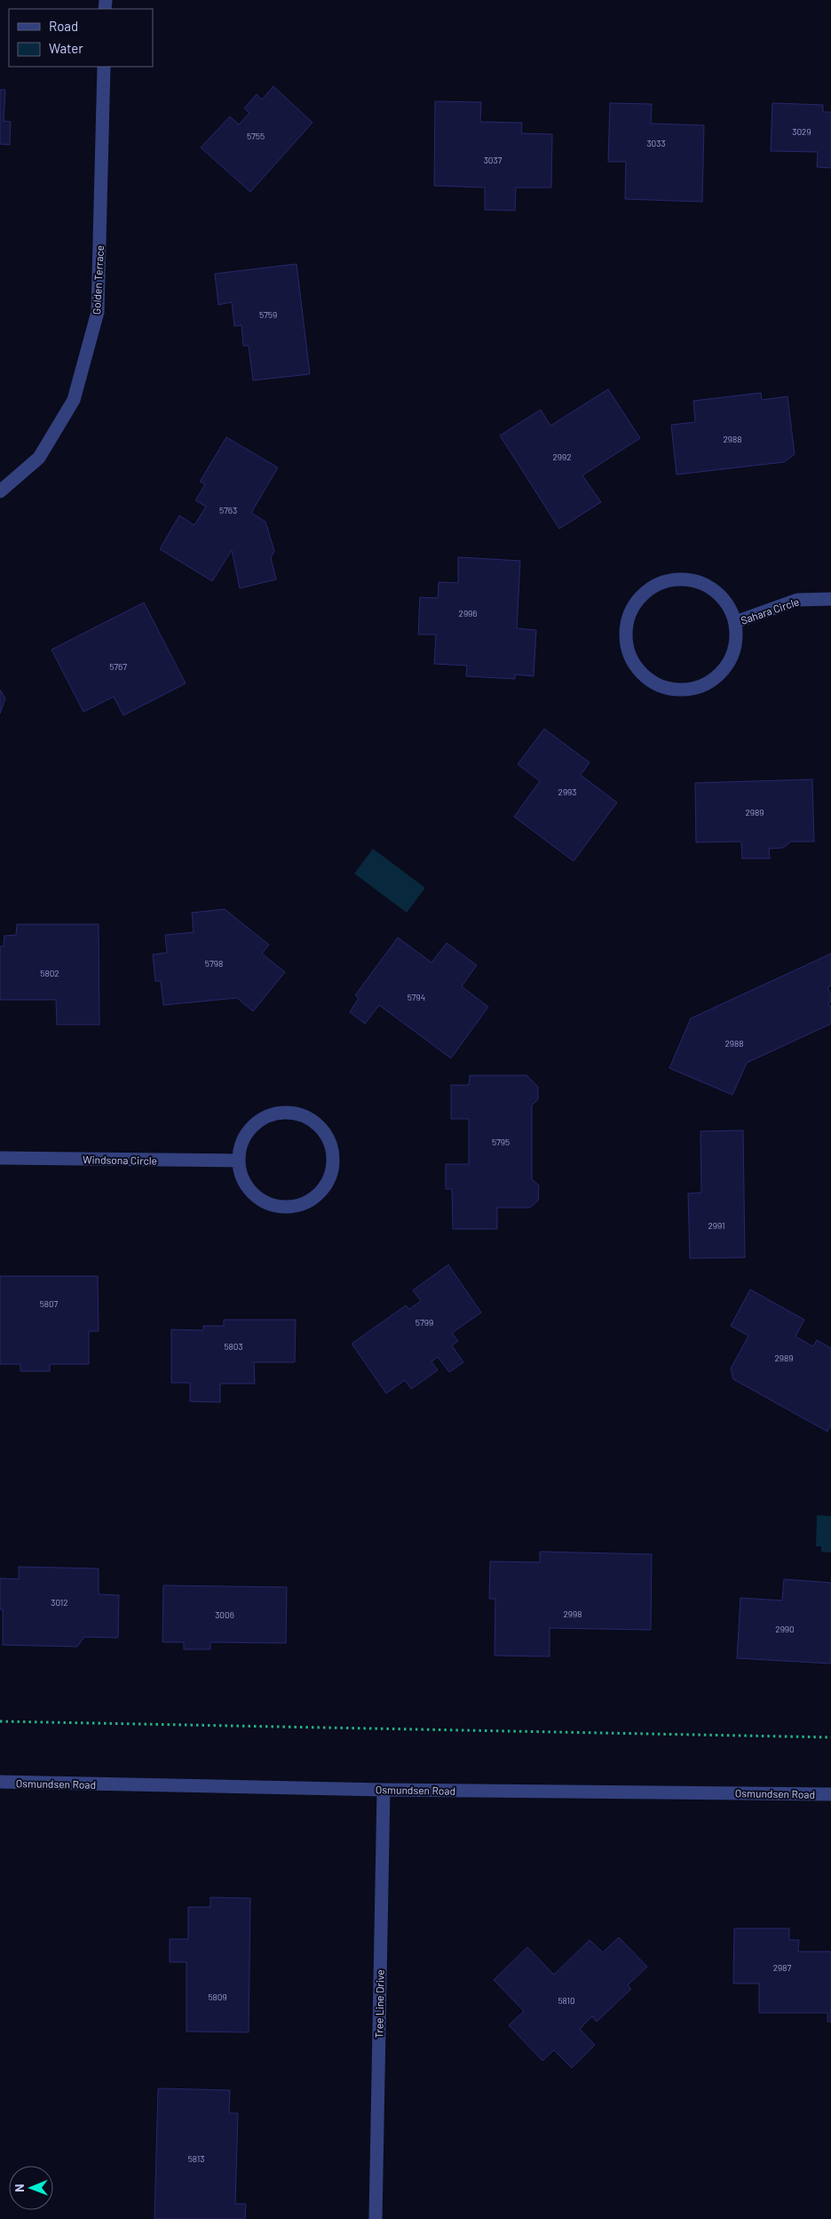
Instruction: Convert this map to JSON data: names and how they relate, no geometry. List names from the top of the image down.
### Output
{
  "streets": {
    "street": [
      "Golden Terrace",
      "Sahara Circle",
      "Windsona Circle",
      "Osmundsen Road",
      "Tree Line Drive"
    ]
  },
  "crossings": [
    ["Osmundsen Road", "Tree Line Drive"]
  ],
  "house_numbers": [
    "3029",
    "5755",
    "3033",
    "3037",
    "5759",
    "2988",
    "2992",
    "5763",
    "2996",
    "5767",
    "2993",
    "2989",
    "5798",
    "5802",
    "5794",
    "2988",
    "5795",
    "2991",
    "5807",
    "5799",
    "5803",
    "2989",
    "3012",
    "2998",
    "3006",
    "2990",
    "2987",
    "5809",
    "5810",
    "5813"
  ],
  "legend": ["Road", "Water"],
  "north": "left"
}
